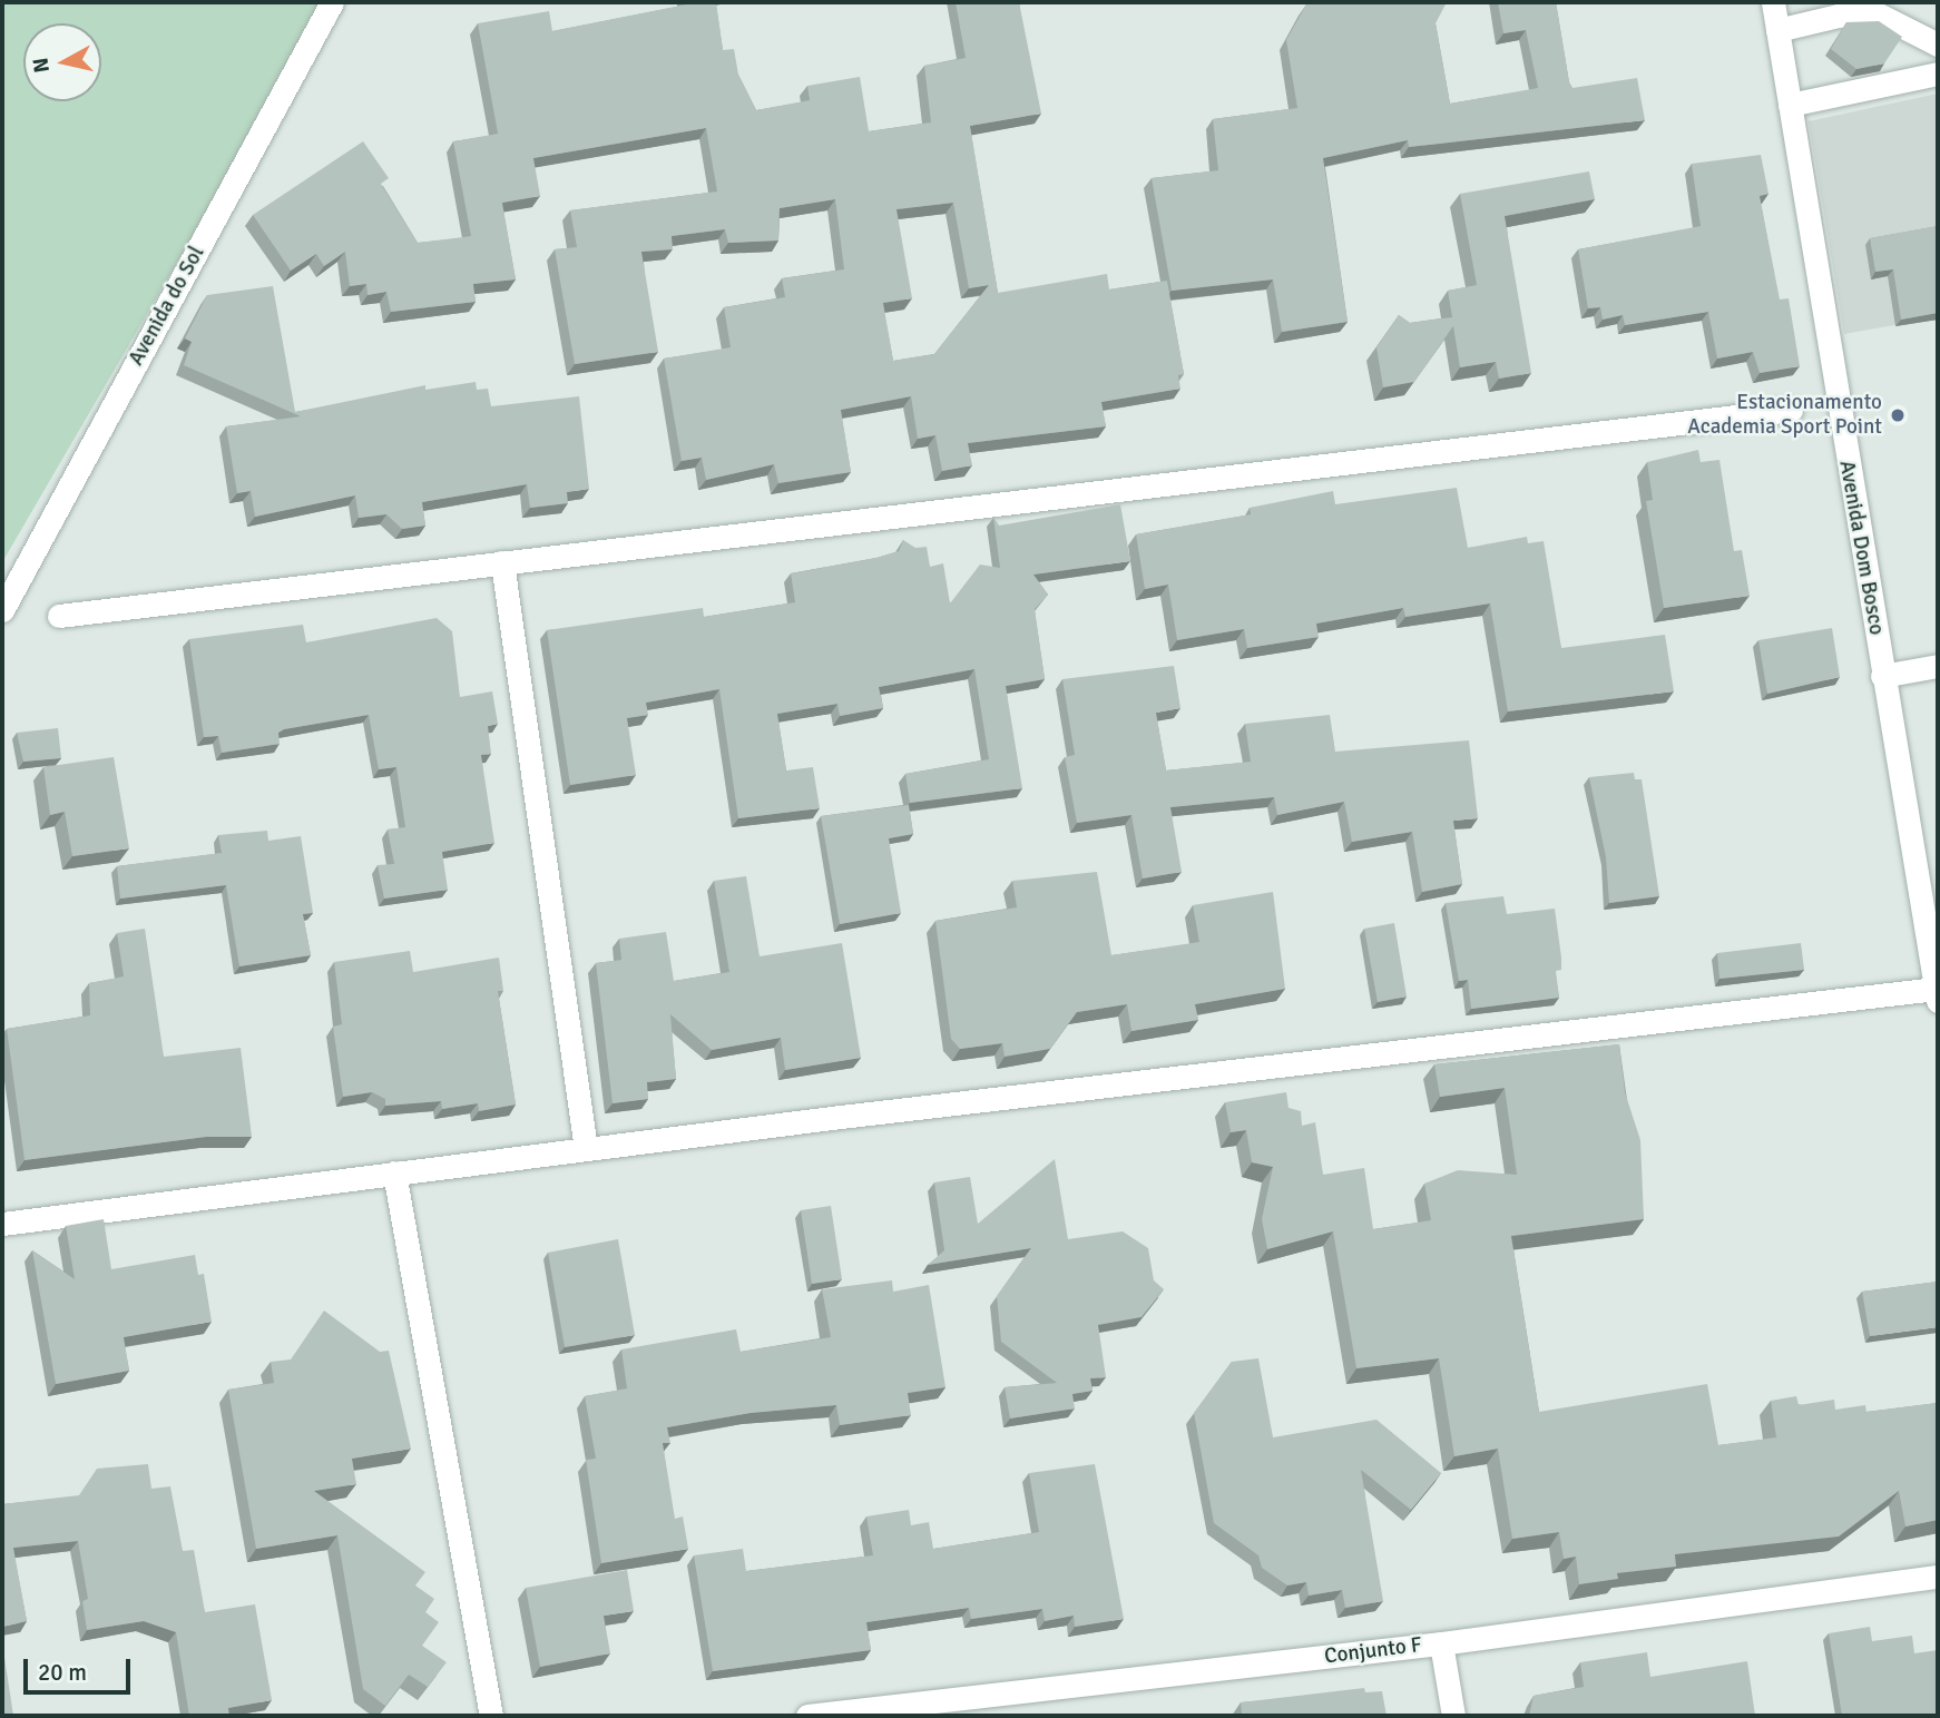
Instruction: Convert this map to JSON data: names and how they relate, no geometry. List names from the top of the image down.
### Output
{
  "streets": {
    "street": ["Avenida do Sol", "Avenida Dom Bosco", "Conjunto F"]
  },
  "places": ["Estacionamento Academia Sport Point"],
  "scale_bar": "20 m",
  "north": "left"
}
